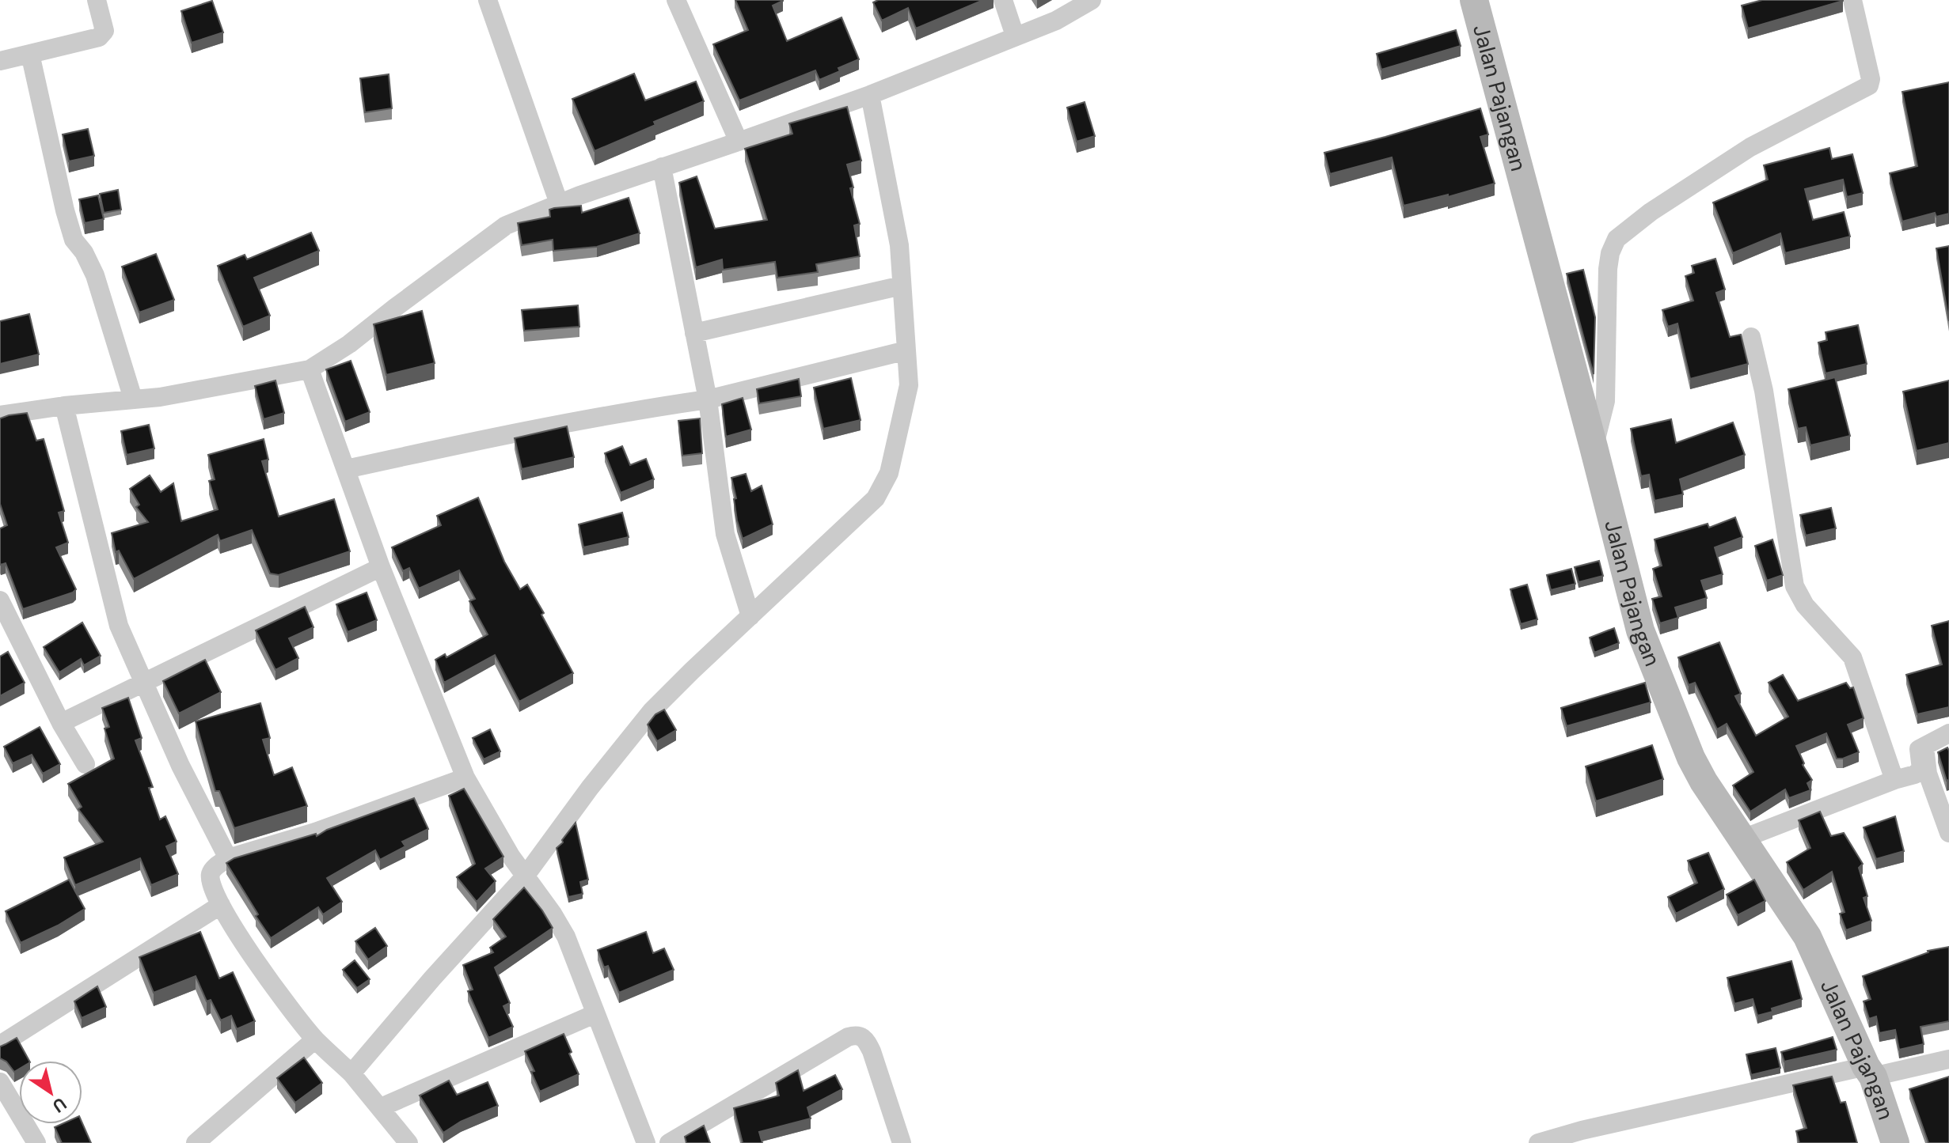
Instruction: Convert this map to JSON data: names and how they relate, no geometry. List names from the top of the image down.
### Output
{
  "streets": {
    "main road": ["Jalan Pajangan"]
  },
  "north": "bottom right"
}
